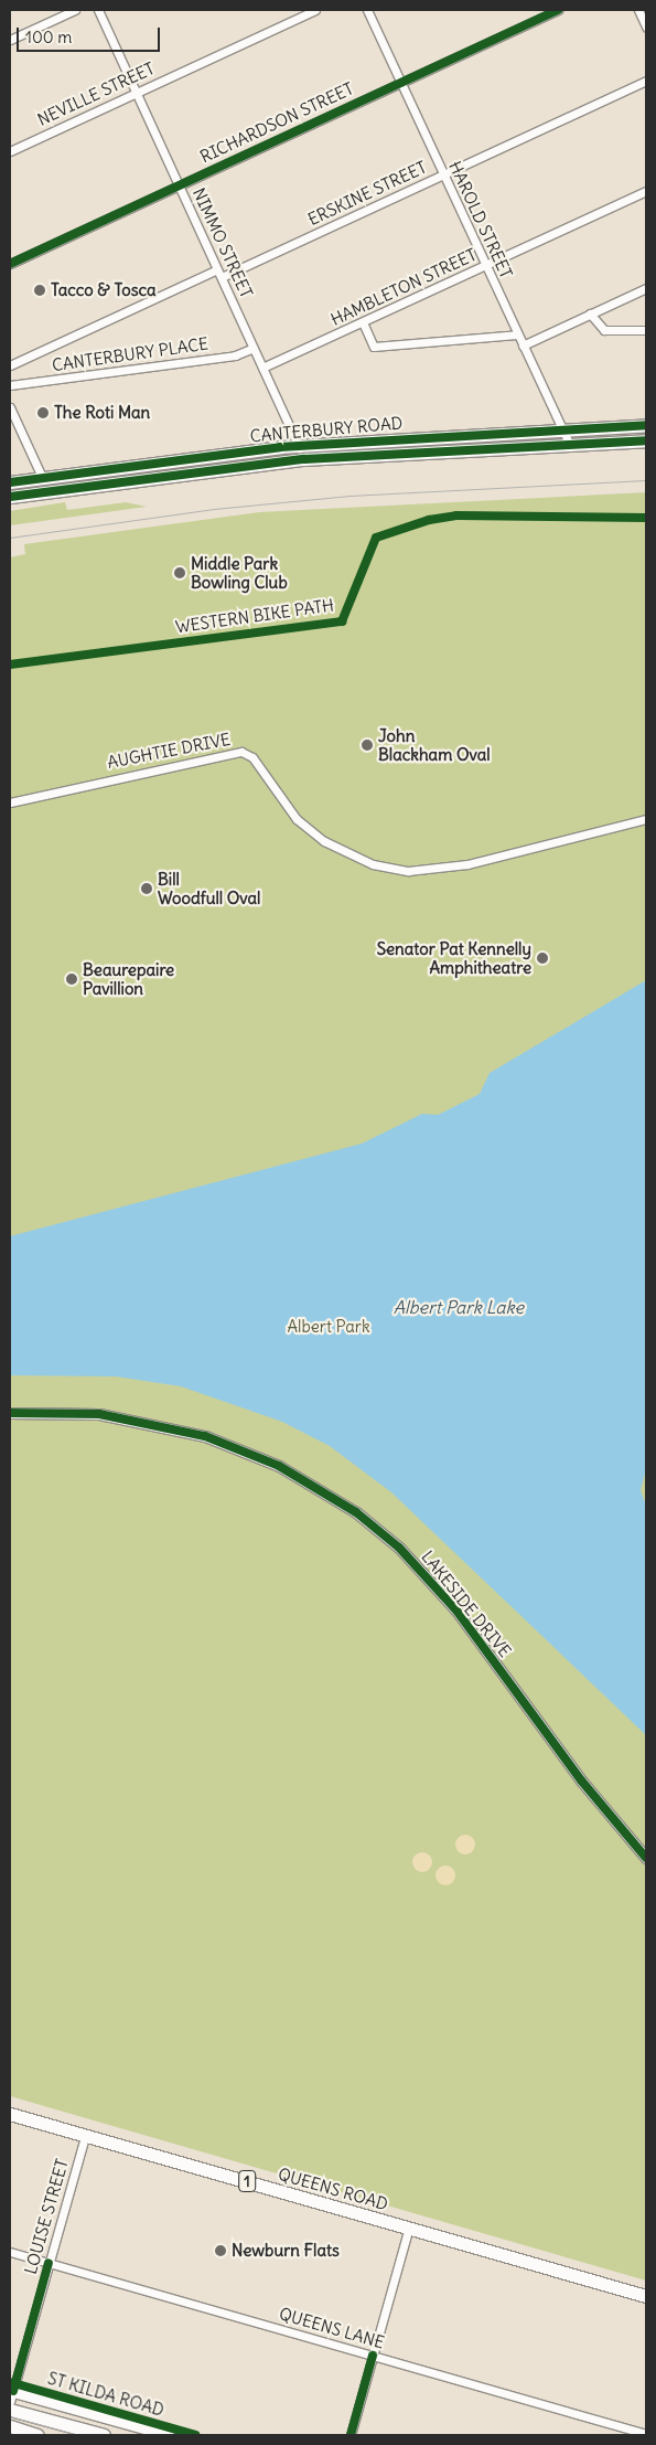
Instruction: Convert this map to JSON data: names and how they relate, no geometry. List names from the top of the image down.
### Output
{
  "streets": {
    "main road": [
      "CANTERBURY ROAD",
      "1",
      "QUEENS ROAD",
      "ST KILDA ROAD"
    ],
    "street": [
      "NEVILLE STREET",
      "RICHARDSON STREET",
      "ERSKINE STREET",
      "HAROLD STREET",
      "NIMMO STREET",
      "HAMBLETON STREET",
      "CANTERBURY PLACE",
      "AUGHTIE DRIVE",
      "LAKESIDE DRIVE",
      "LOUISE STREET",
      "QUEENS LANE"
    ],
    "cycle path": ["WESTERN BIKE PATH"]
  },
  "crossings": [
    ["NEVILLE STREET", "NIMMO STREET"],
    ["RICHARDSON STREET", "HAROLD STREET"],
    ["RICHARDSON STREET", "NIMMO STREET"],
    ["ERSKINE STREET", "HAROLD STREET"],
    ["ERSKINE STREET", "NIMMO STREET"],
    ["HAROLD STREET", "HAMBLETON STREET"],
    ["HAROLD STREET", "CANTERBURY ROAD"],
    ["NIMMO STREET", "HAMBLETON STREET"],
    ["NIMMO STREET", "CANTERBURY PLACE"],
    ["NIMMO STREET", "CANTERBURY ROAD"],
    ["QUEENS ROAD", "LOUISE STREET"],
    ["LOUISE STREET", "QUEENS LANE"],
    ["LOUISE STREET", "ST KILDA ROAD"]
  ],
  "water": ["Albert Park Lake"],
  "parks": ["Albert Park"],
  "places": [
    "Tacco & Tosca",
    "The Roti Man",
    "Middle Park Bowling Club",
    "John Blackham Oval",
    "Bill Woodfull Oval",
    "Senator Pat Kennelly Amphitheatre",
    "Beaurepaire Pavillion",
    "Newburn Flats"
  ],
  "scale_bar": "100 m"
}
